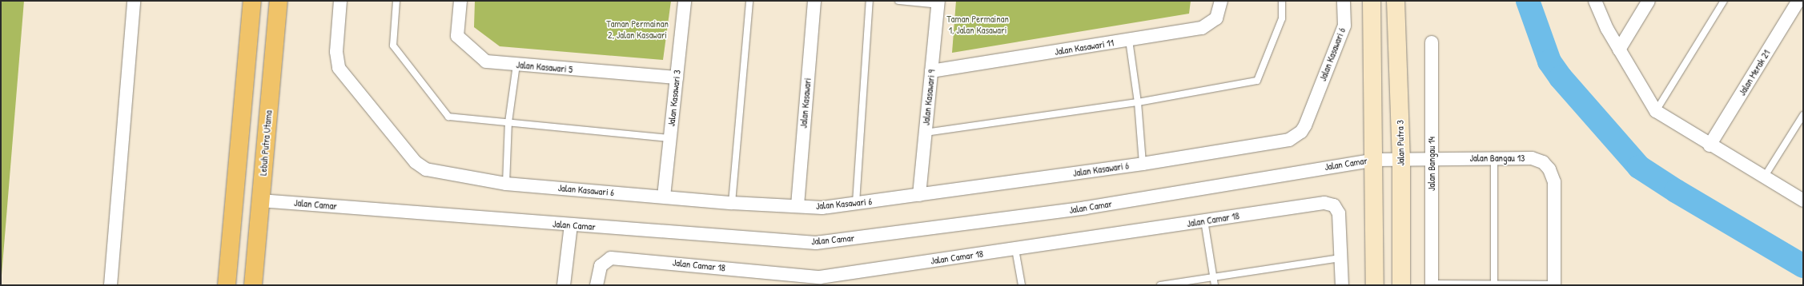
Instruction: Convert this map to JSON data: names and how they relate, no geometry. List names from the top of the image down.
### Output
{
  "streets": {
    "main road": ["Lebuh Putra Utama"],
    "street": [
      "Jalan Kasawari 11",
      "Jalan Kasawari 6",
      "Jalan Kasawari 5",
      "Jalan Merak 21",
      "Jalan Kasawari 9",
      "Jalan Kasawari 3",
      "Jalan Kasawari",
      "Jalan Putra 3",
      "Jalan Bangau 13",
      "Jalan Camar",
      "Jalan Bangau 14",
      "Jalan Camar 18"
    ]
  },
  "crossings": [
    ["Jalan Kasawari 11", "Jalan Kasawari 9"],
    ["Jalan Kasawari 6", "Jalan Kasawari 9"],
    ["Jalan Kasawari 6", "Jalan Kasawari 3"],
    ["Jalan Kasawari 6", "Jalan Kasawari"],
    ["Jalan Kasawari 5", "Jalan Kasawari 3"],
    ["Lebuh Putra Utama", "Jalan Camar"],
    ["Jalan Putra 3", "Jalan Bangau 13"],
    ["Jalan Putra 3", "Jalan Camar"],
    ["Jalan Bangau 13", "Jalan Camar"],
    ["Jalan Bangau 13", "Jalan Bangau 14"]
  ],
  "parks": ["Taman Permainan 1, Jalan Kasawari", "Taman Permainan 2, Jalan Kasawari"]
}
